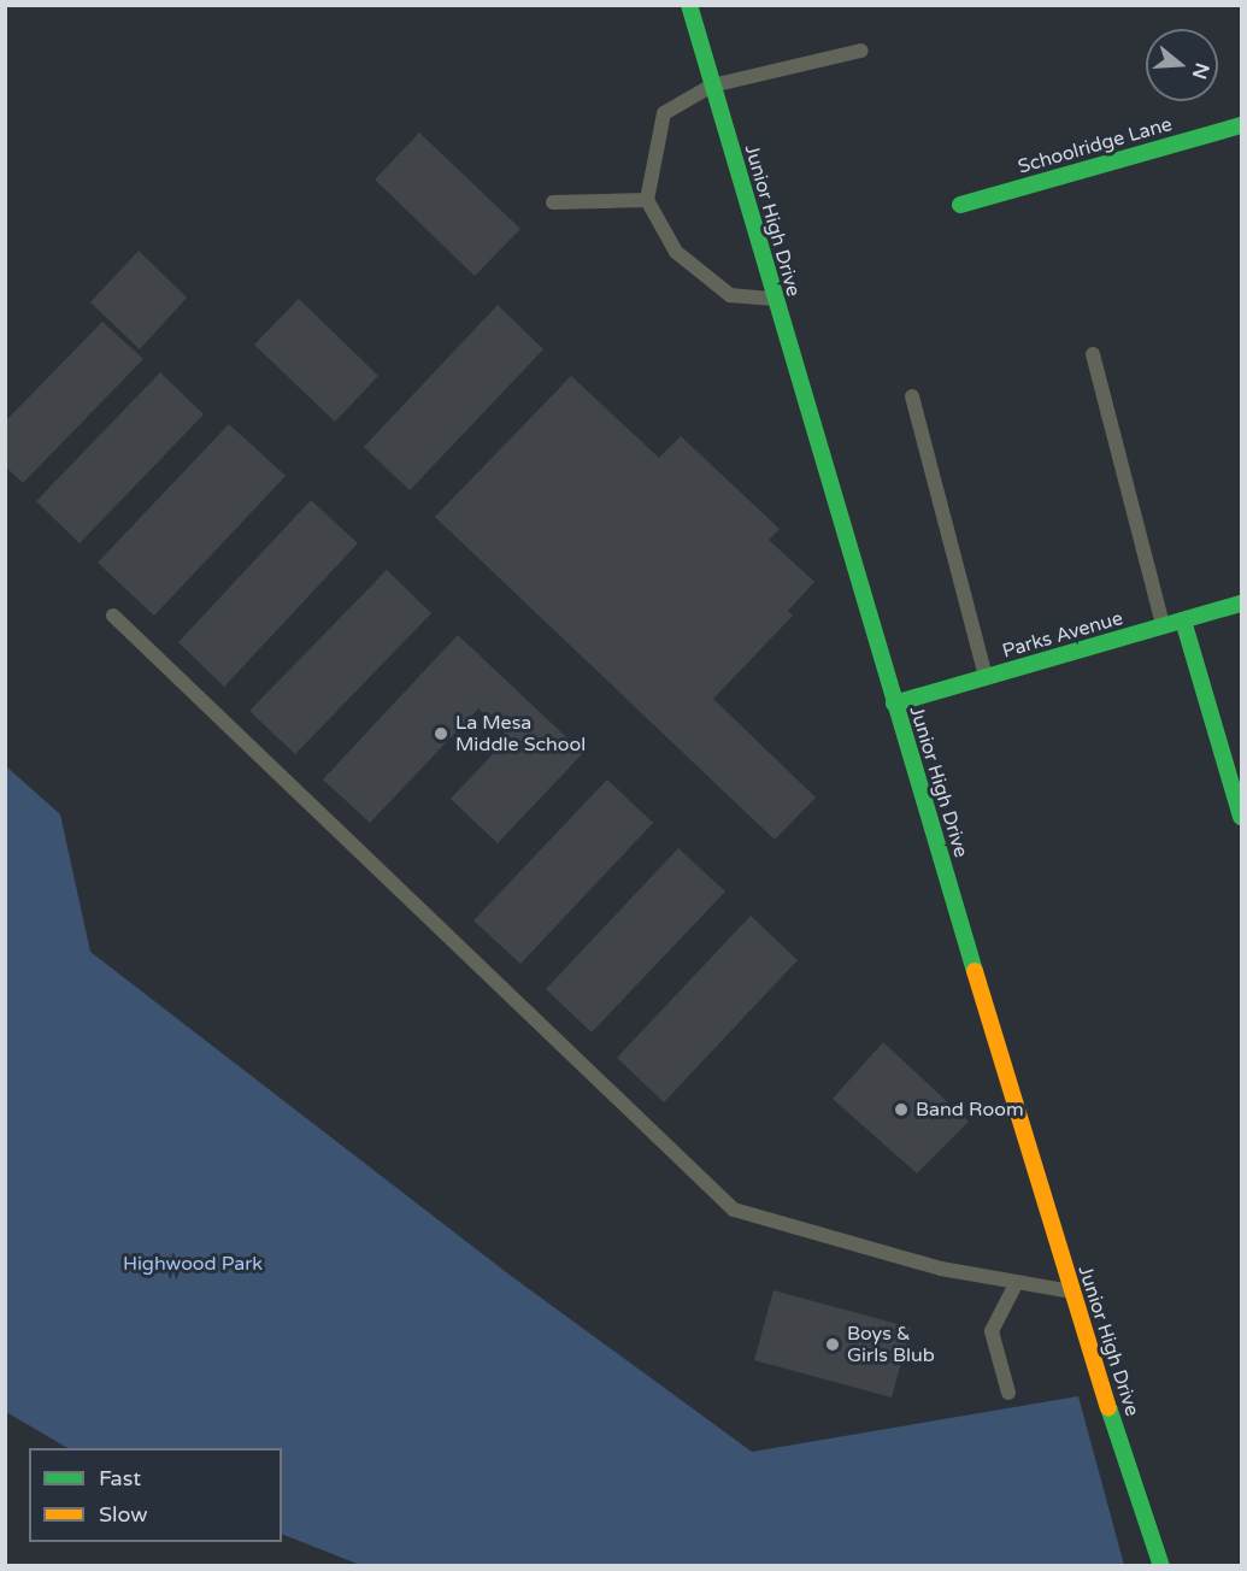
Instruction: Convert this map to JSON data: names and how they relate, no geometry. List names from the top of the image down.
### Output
{
  "streets": {
    "street": ["Schoolridge Lane", "Junior High Drive", "Parks Avenue"]
  },
  "crossings": [
    ["Junior High Drive", "Parks Avenue"]
  ],
  "parks": ["Highwood Park"],
  "places": ["La Mesa Middle School", "Band Room", "Boys & Girls Blub"],
  "legend": ["Fast", "Slow"],
  "north": "right"
}
